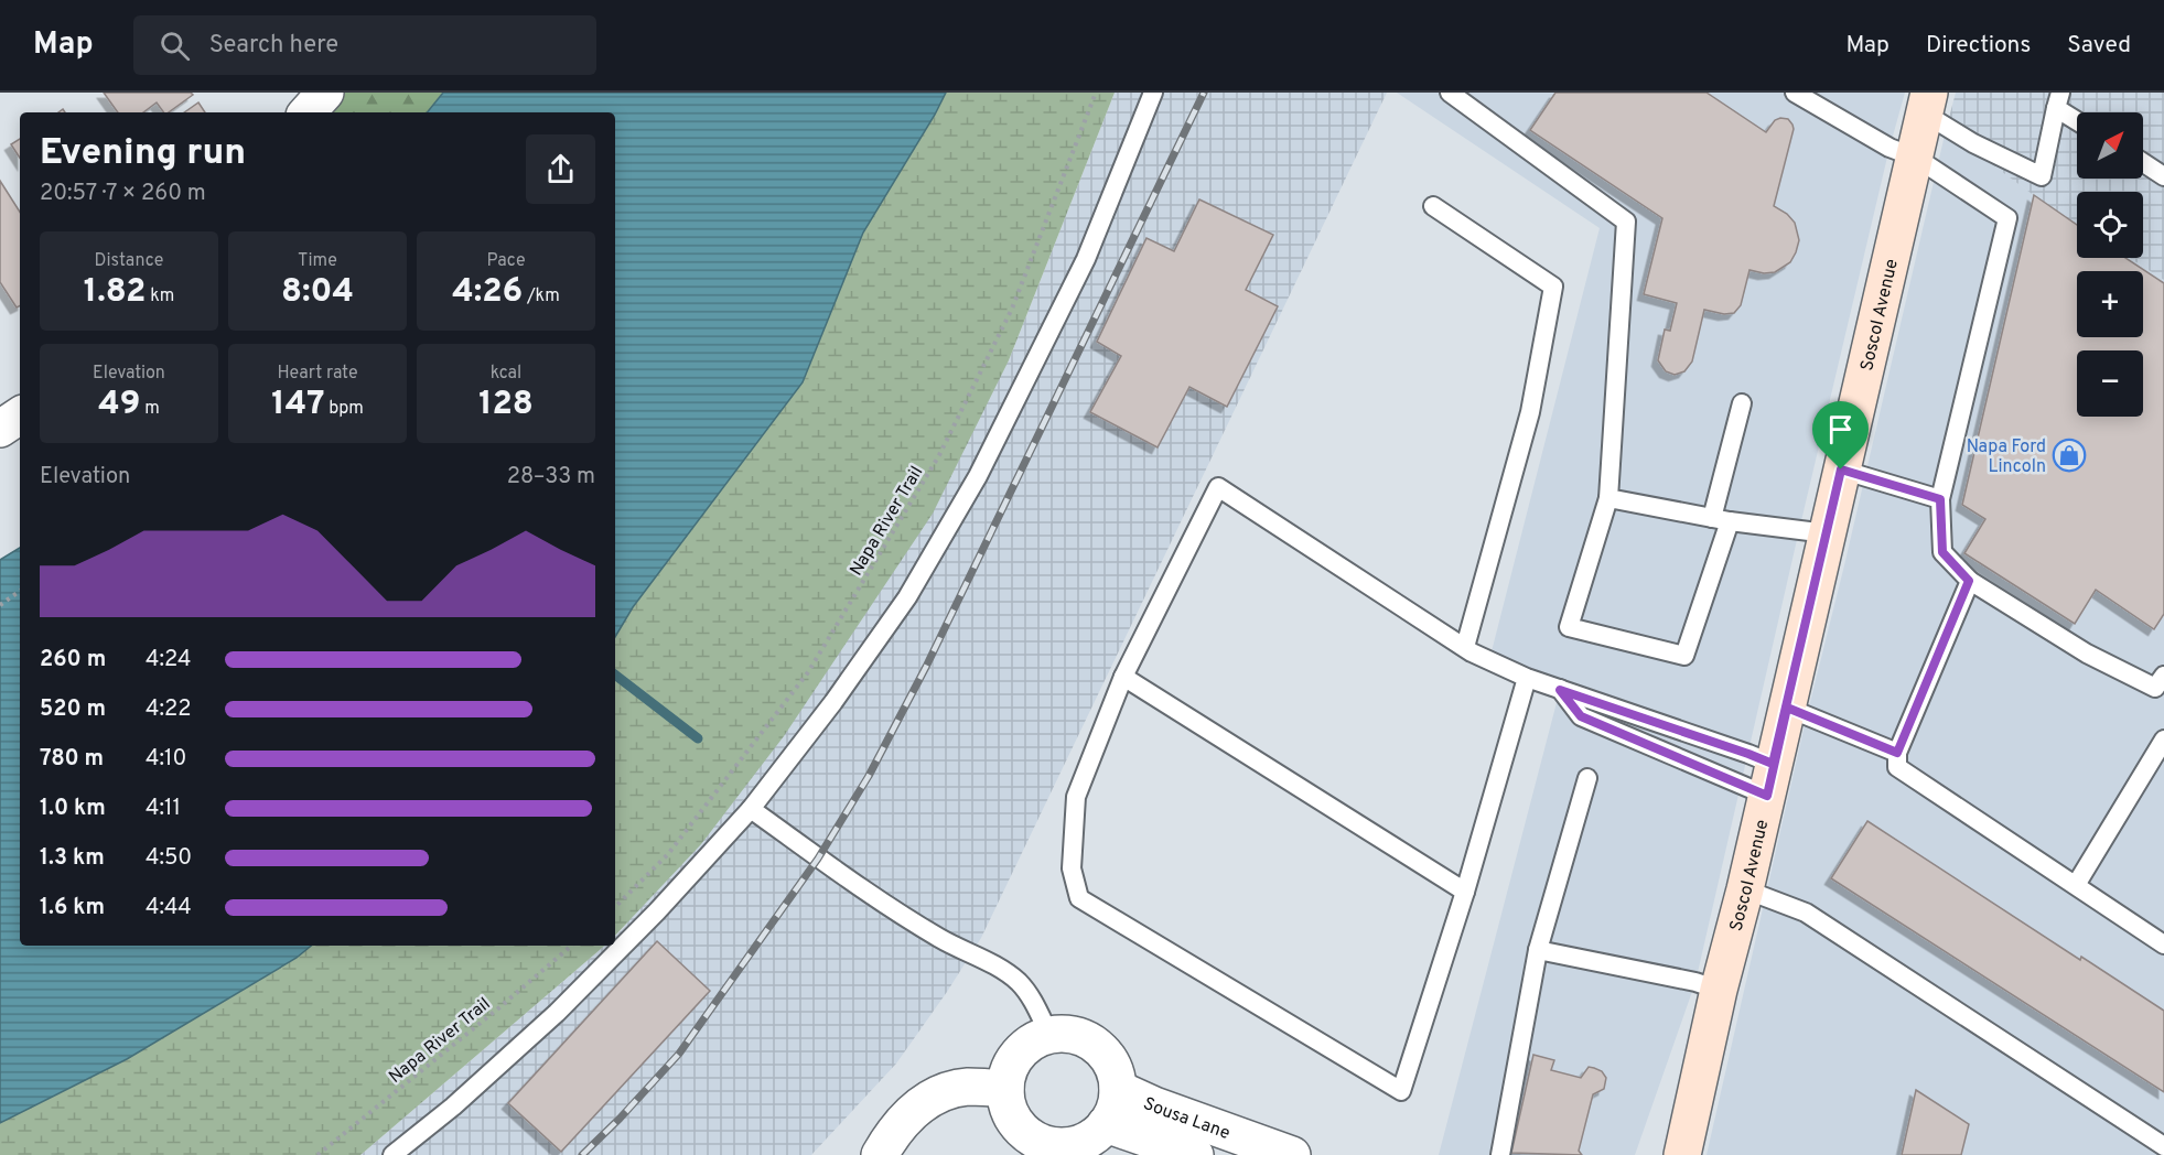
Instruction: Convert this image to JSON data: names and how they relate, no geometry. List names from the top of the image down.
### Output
{
  "streets": {
    "main road": ["Soscol Avenue"],
    "street": ["Sousa Lane"],
    "path": ["Napa River Trail"]
  },
  "places": {
    "shop": ["Napa Ford Lincoln"]
  },
  "north": "top right",
  "page": {
    "header": "Map",
    "search": "Search here",
    "nav": ["Map", "Directions", "Saved"],
    "map_buttons": ["+", "−"],
    "heading": ["Evening run", "20:57 · 7 × 260 m"],
    "stats": [
      ["Distance", "1.82 km"],
      ["Time", "8:04"],
      ["Pace", "4:26 /km"],
      ["Elevation", "49 m"],
      ["Heart rate", "147 bpm"],
      ["kcal", "128"]
    ],
    "chart": ["Elevation", "28–33 m"],
    "list": [
      {
        "name": "260 m",
        "note": "4:24"
      },
      {
        "name": "520 m",
        "note": "4:22"
      },
      {
        "name": "780 m",
        "note": "4:10"
      },
      {
        "name": "1.0 km",
        "note": "4:11"
      },
      {
        "name": "1.3 km",
        "note": "4:50"
      },
      {
        "name": "1.6 km",
        "note": "4:44"
      }
    ]
  }
}
